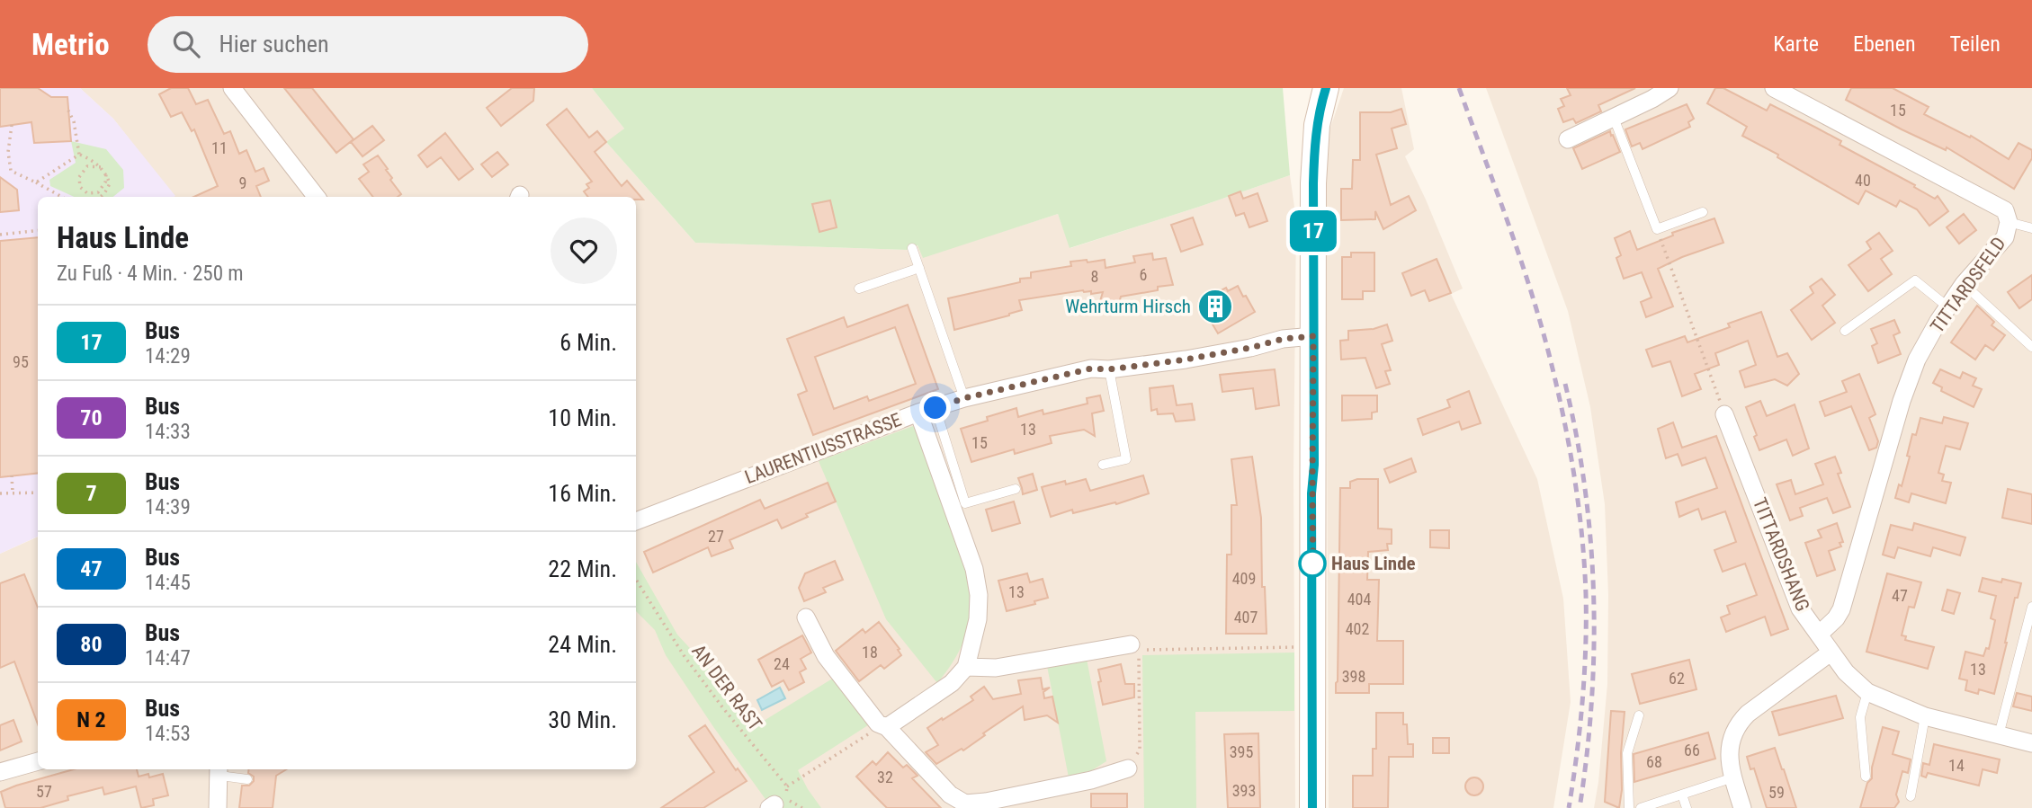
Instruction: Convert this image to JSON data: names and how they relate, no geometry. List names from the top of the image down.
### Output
{
  "streets": {
    "street": ["TITTARDSFELD", "LAURENTIUSSTRASSE", "TITTARDSHANG"],
    "path": ["AN DER RAST"]
  },
  "crossings": [
    ["TITTARDSFELD", "TITTARDSHANG"]
  ],
  "places": {
    "building": ["Wehrturm Hirsch"],
    "other": ["Haus Linde"]
  },
  "lines": ["bus line 17"],
  "house_numbers": [
    "15",
    "11",
    "40",
    "9",
    "6",
    "8",
    "95",
    "13",
    "15",
    "27",
    "409",
    "13",
    "47",
    "404",
    "407",
    "402",
    "18",
    "24",
    "13",
    "398",
    "62",
    "66",
    "395",
    "68",
    "14",
    "32",
    "393",
    "57",
    "59"
  ],
  "page": {
    "header": "Metrio",
    "search": "Hier suchen",
    "nav": ["Karte", "Ebenen", "Teilen"],
    "on_map": "17",
    "heading": ["Haus Linde", "Zu Fuß · 4 Min. · 250 m"],
    "list": [
      {
        "mark": "17",
        "name": "Bus",
        "note": "14:29",
        "value": "6 Min."
      },
      {
        "mark": "70",
        "name": "Bus",
        "note": "14:33",
        "value": "10 Min."
      },
      {
        "mark": "7",
        "name": "Bus",
        "note": "14:39",
        "value": "16 Min."
      },
      {
        "mark": "47",
        "name": "Bus",
        "note": "14:45",
        "value": "22 Min."
      },
      {
        "mark": "80",
        "name": "Bus",
        "note": "14:47",
        "value": "24 Min."
      },
      {
        "mark": "N 2",
        "name": "Bus",
        "note": "14:53",
        "value": "30 Min."
      }
    ]
  }
}
